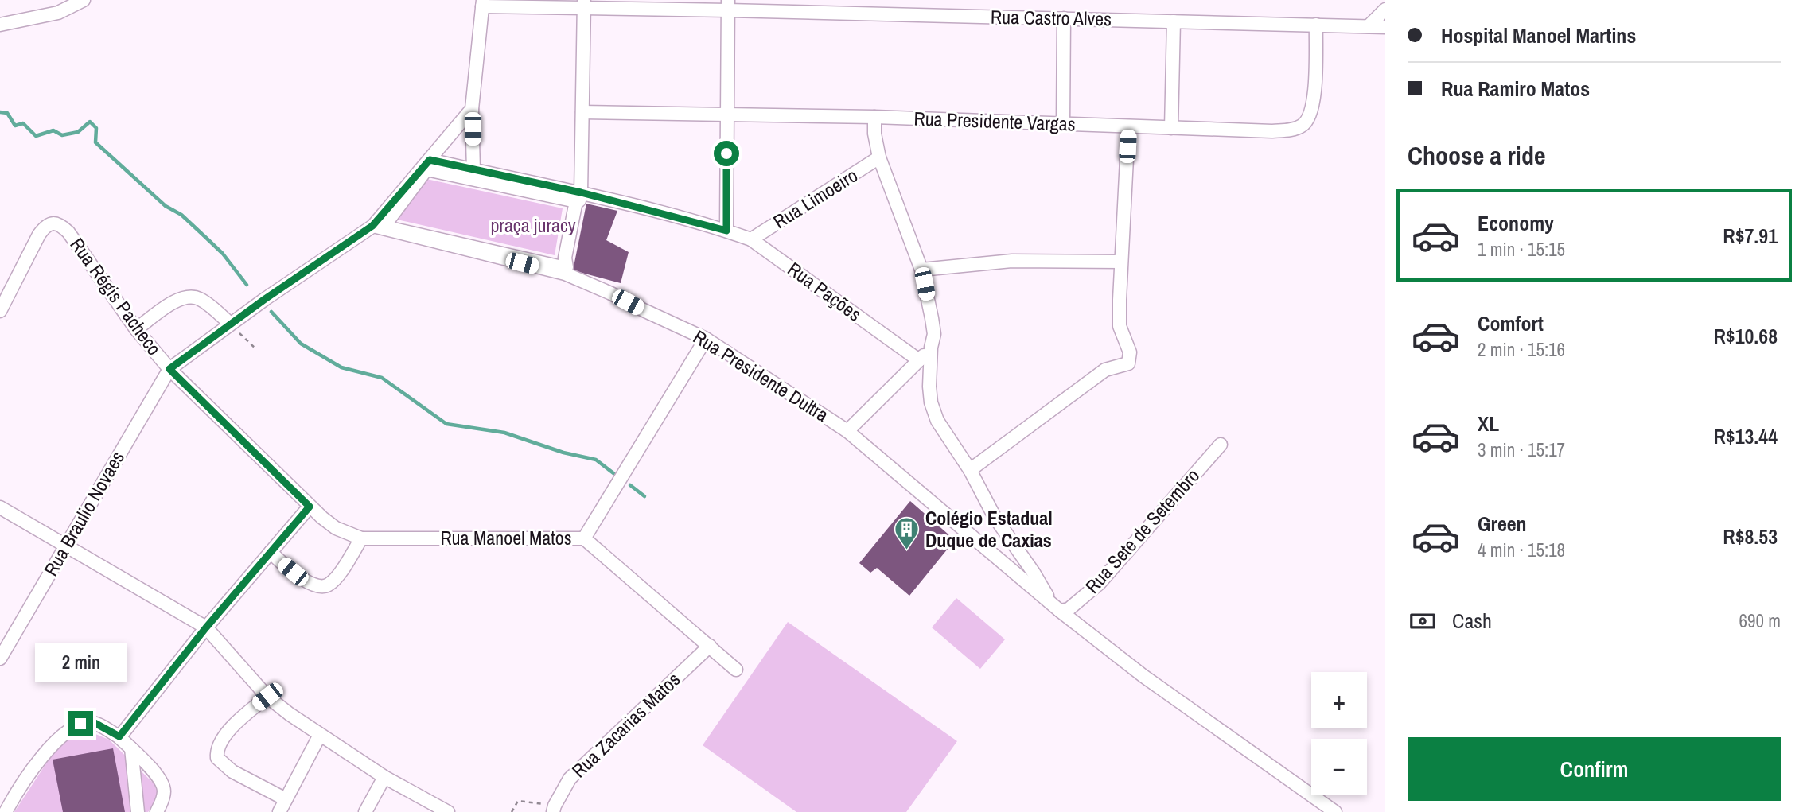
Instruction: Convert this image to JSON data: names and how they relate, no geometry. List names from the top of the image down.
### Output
{
  "streets": {
    "street": [
      "Rua Castro Alves",
      "Rua Presidente Vargas",
      "Rua Limoeiro",
      "Rua Pações",
      "Rua Régis Pacheco",
      "Rua Presidente Dultra",
      "Rua Braulio Novaes",
      "Rua Sete de Setembro",
      "Rua Manoel Matos",
      "Rua Zacarias Matos"
    ]
  },
  "crossings": [
    ["Rua Castro Alves", "Rua Presidente Vargas"],
    ["Rua Limoeiro", "Rua Pações"],
    ["Rua Régis Pacheco", "Rua Braulio Novaes"],
    ["Rua Régis Pacheco", "Rua Manoel Matos"],
    ["Rua Presidente Dultra", "Rua Sete de Setembro"],
    ["Rua Manoel Matos", "Rua Zacarias Matos"]
  ],
  "parks": ["praça juracy"],
  "places": {
    "building": ["Colégio Estadual Duque de Caxias"]
  },
  "page": {
    "banner": ["Hospital Manoel Martins", "Rua Ramiro Matos"],
    "heading": "Choose a ride",
    "list": [
      {
        "name": "Economy",
        "note": "1 min · 15:15",
        "value": "R$7.91"
      },
      {
        "name": "Comfort",
        "note": "2 min · 15:16",
        "value": "R$10.68"
      },
      {
        "name": "XL",
        "note": "3 min · 15:17",
        "value": "R$13.44"
      },
      {
        "name": "Green",
        "note": "4 min · 15:18",
        "value": "R$8.53"
      }
    ],
    "pay": ["Cash", "690 m"],
    "bubble": "2 min",
    "map_buttons": ["+", "−"],
    "buttons": "Confirm"
  }
}
